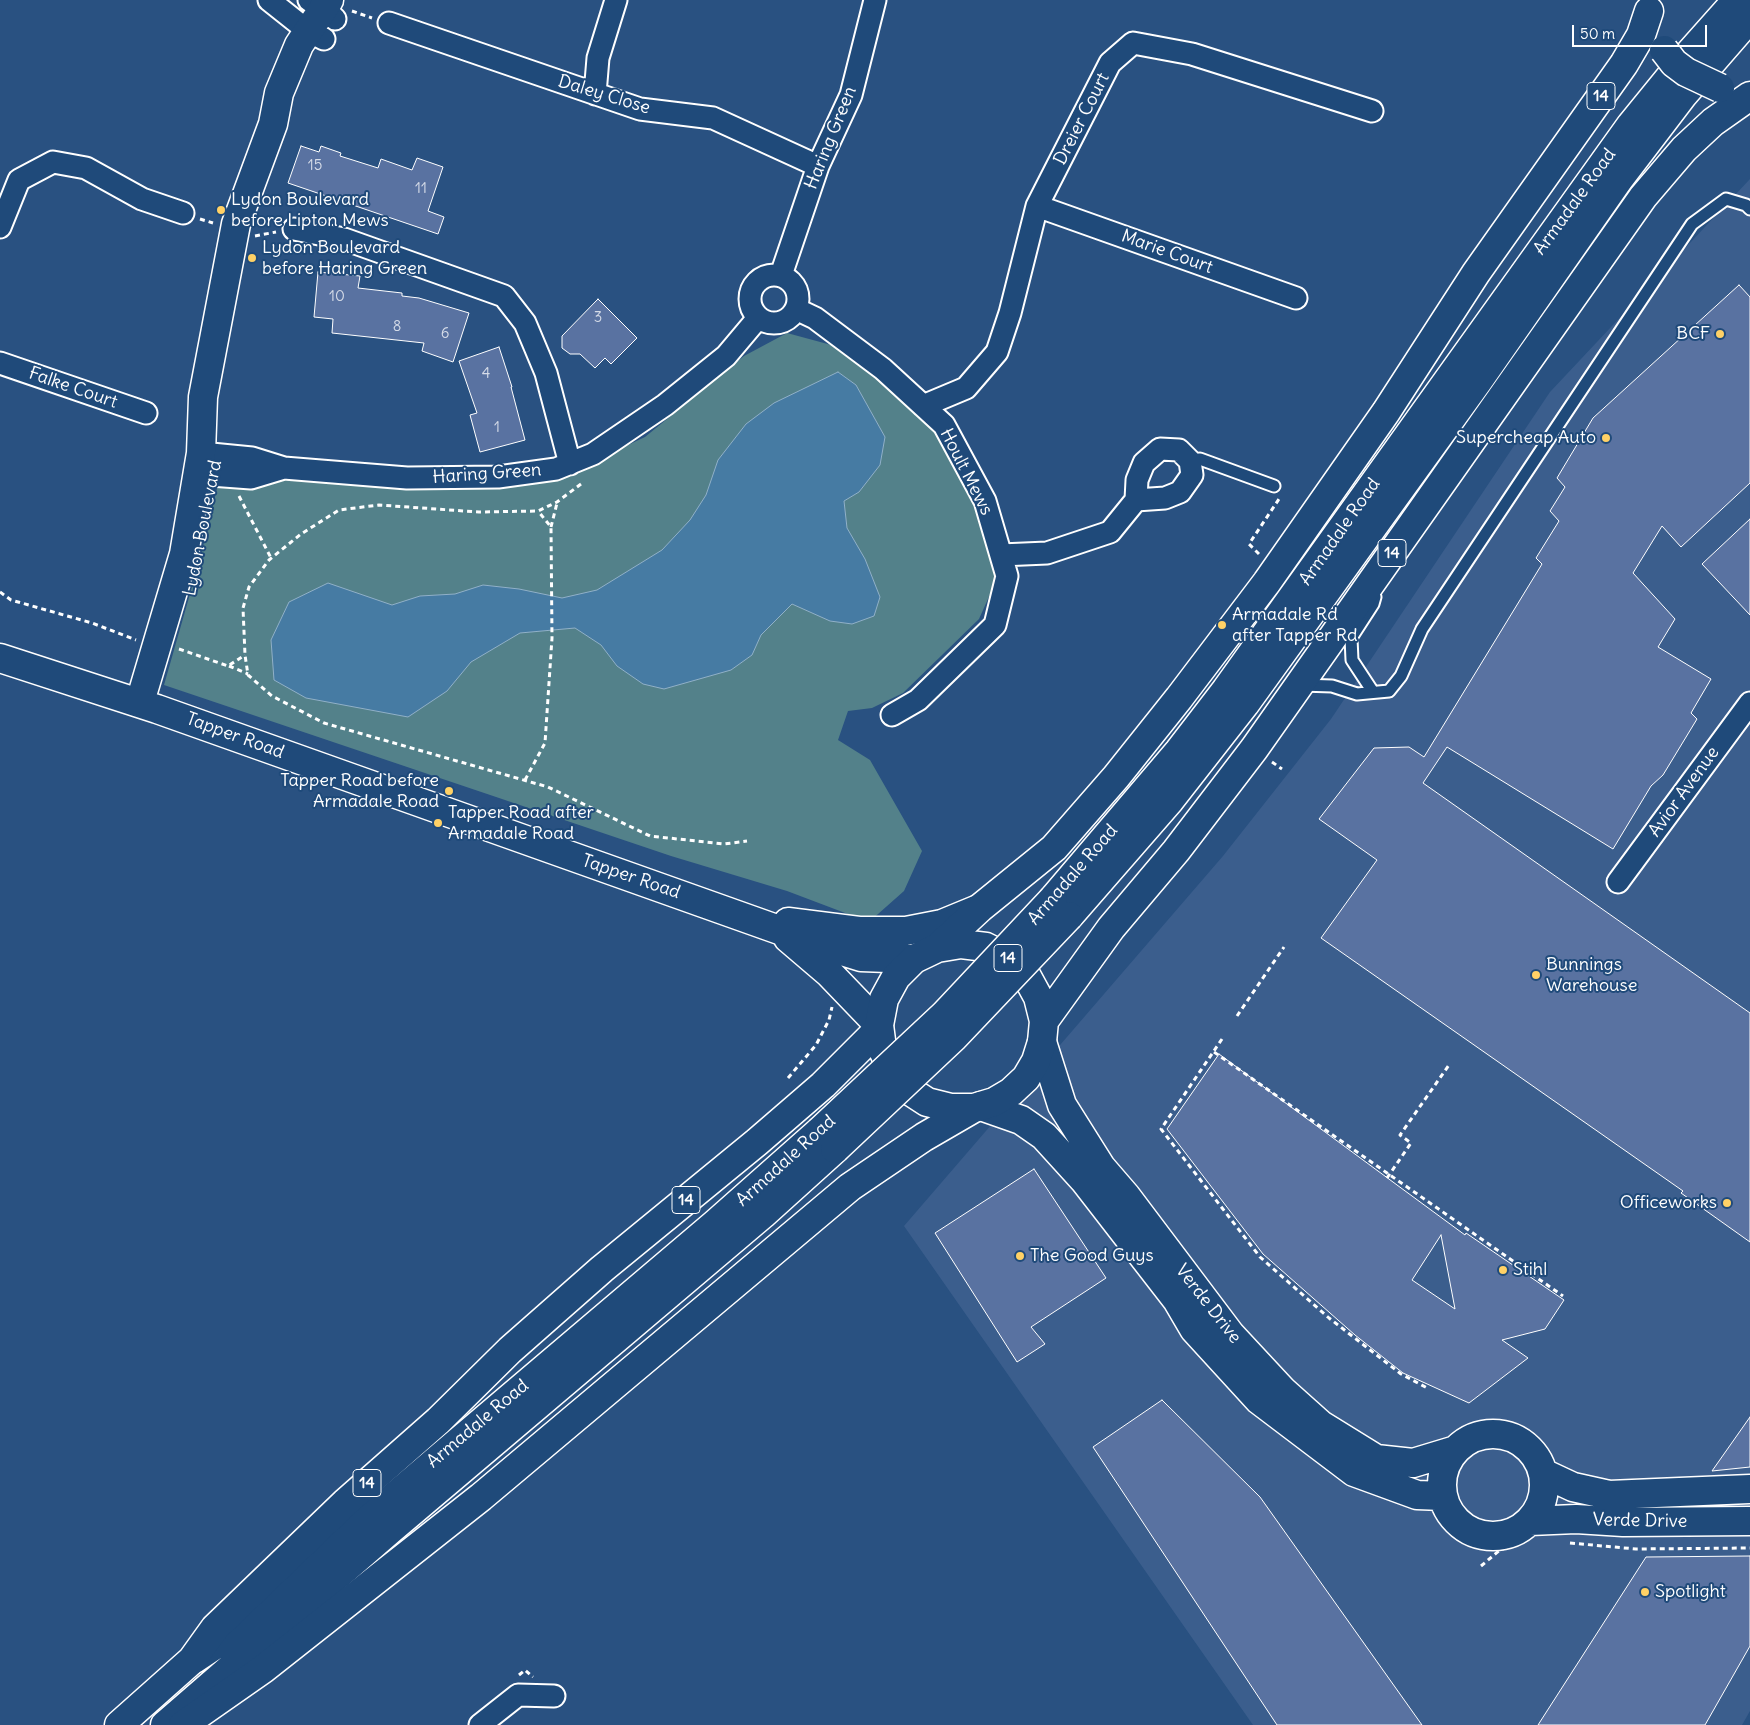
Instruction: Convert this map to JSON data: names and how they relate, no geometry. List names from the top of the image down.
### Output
{
  "streets": {
    "main road": [
      "14",
      "Armadale Road",
      "Lydon Boulevard",
      "Tapper Road",
      "Verde Drive"
    ],
    "street": [
      "Daley Close",
      "Dreier Court",
      "Haring Green",
      "Marie Court",
      "Falke Court",
      "Hoult Mews",
      "Avior Avenue"
    ]
  },
  "crossings": [
    ["Daley Close", "Haring Green"],
    ["14", "Armadale Road"],
    ["14", "Tapper Road"],
    ["14", "Verde Drive"],
    ["Dreier Court", "Marie Court"],
    ["Dreier Court", "Hoult Mews"],
    ["Haring Green", "Hoult Mews"],
    ["Haring Green", "Lydon Boulevard"],
    ["Lydon Boulevard", "Tapper Road"],
    ["Tapper Road", "Verde Drive"]
  ],
  "places": [
    "Lydon Boulevard before Lipton Mews",
    "Lydon Boulevard before Haring Green",
    "BCF",
    "Supercheap Auto",
    "Armadale Rd after Tapper Rd",
    "Tapper Road before Armadale Road",
    "Tapper Road after Armadale Road",
    "Bunnings Warehouse",
    "Officeworks",
    "The Good Guys",
    "Stihl",
    "Spotlight"
  ],
  "house_numbers": [
    "15",
    "11",
    "10",
    "3",
    "8",
    "6",
    "4",
    "1"
  ],
  "scale_bar": "50 m"
}
